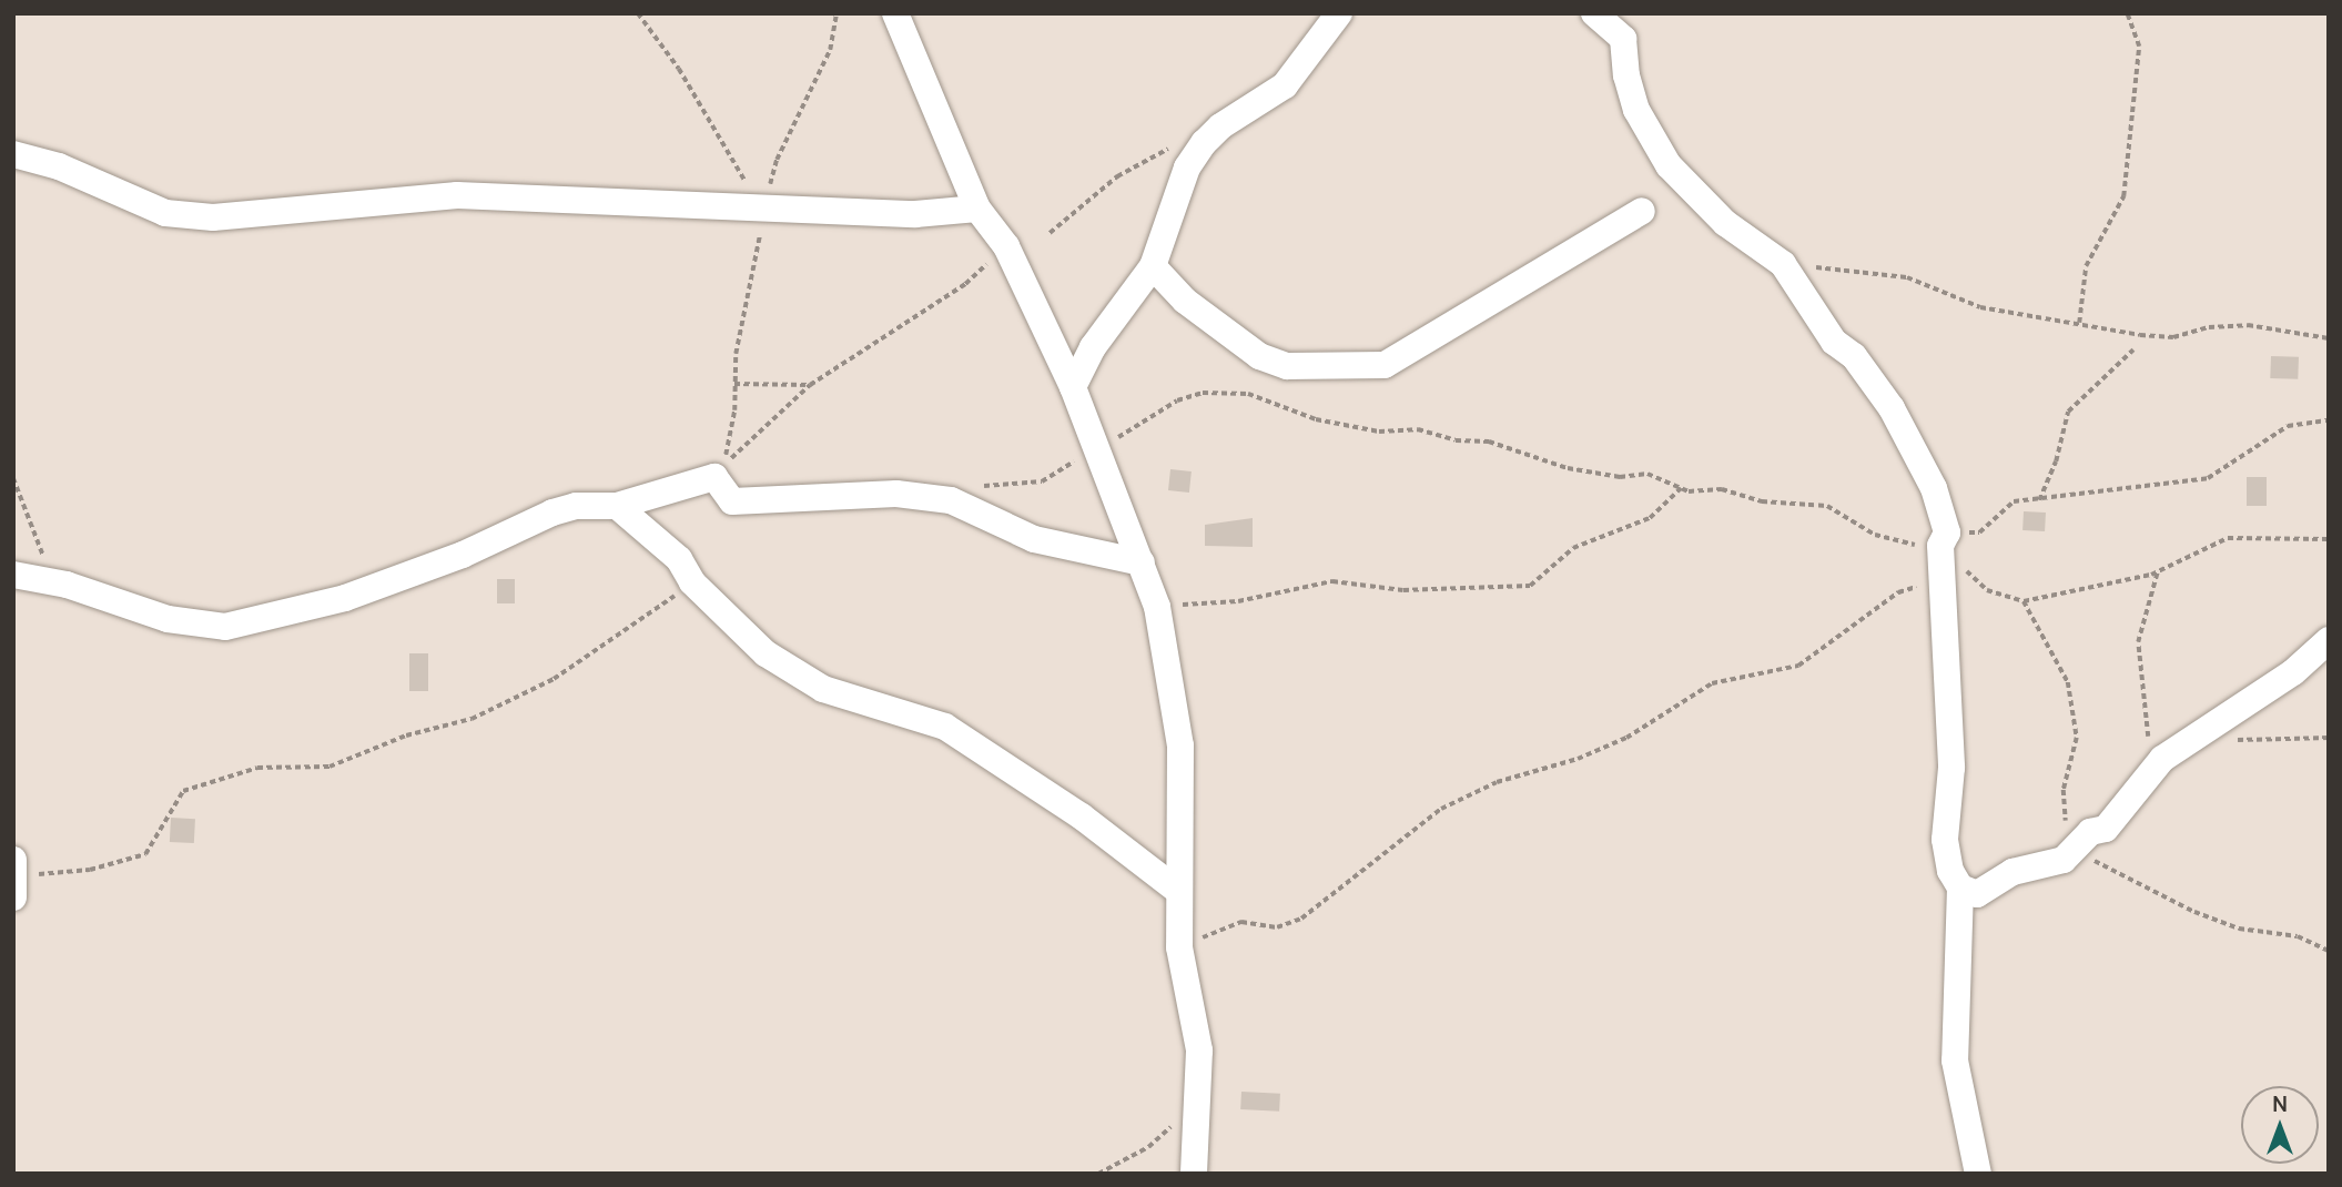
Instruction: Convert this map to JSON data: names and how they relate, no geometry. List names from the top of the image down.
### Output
{
  "north": "top"
}
